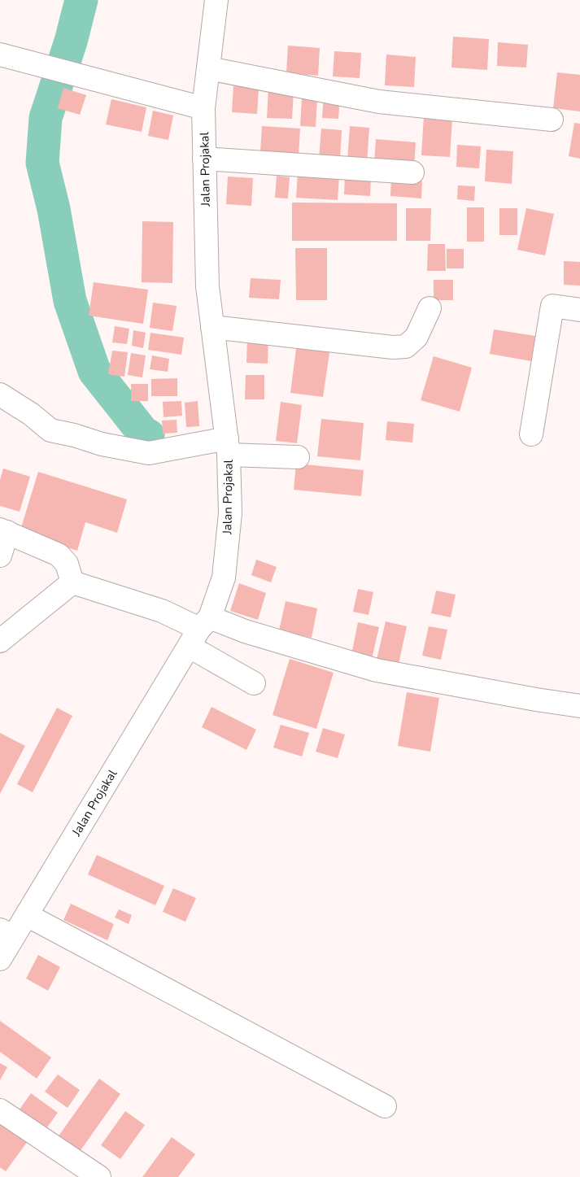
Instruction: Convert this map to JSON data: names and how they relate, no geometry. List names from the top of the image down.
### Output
{
  "streets": {
    "street": ["Jalan Projakal"]
  }
}
